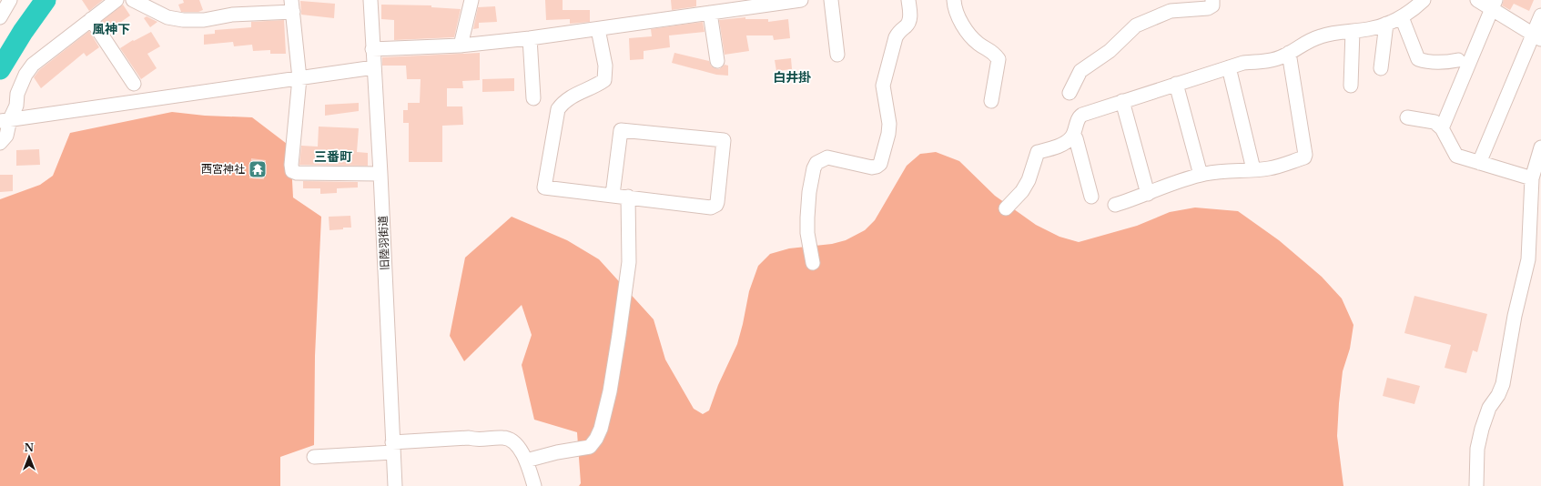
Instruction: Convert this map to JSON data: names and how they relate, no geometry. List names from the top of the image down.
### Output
{
  "streets": {
    "street": ["旧陸羽街道"]
  },
  "districts": ["風神下", "白井掛", "三番町"],
  "places": {
    "temple": ["西宮神社"]
  },
  "north": "top"
}
